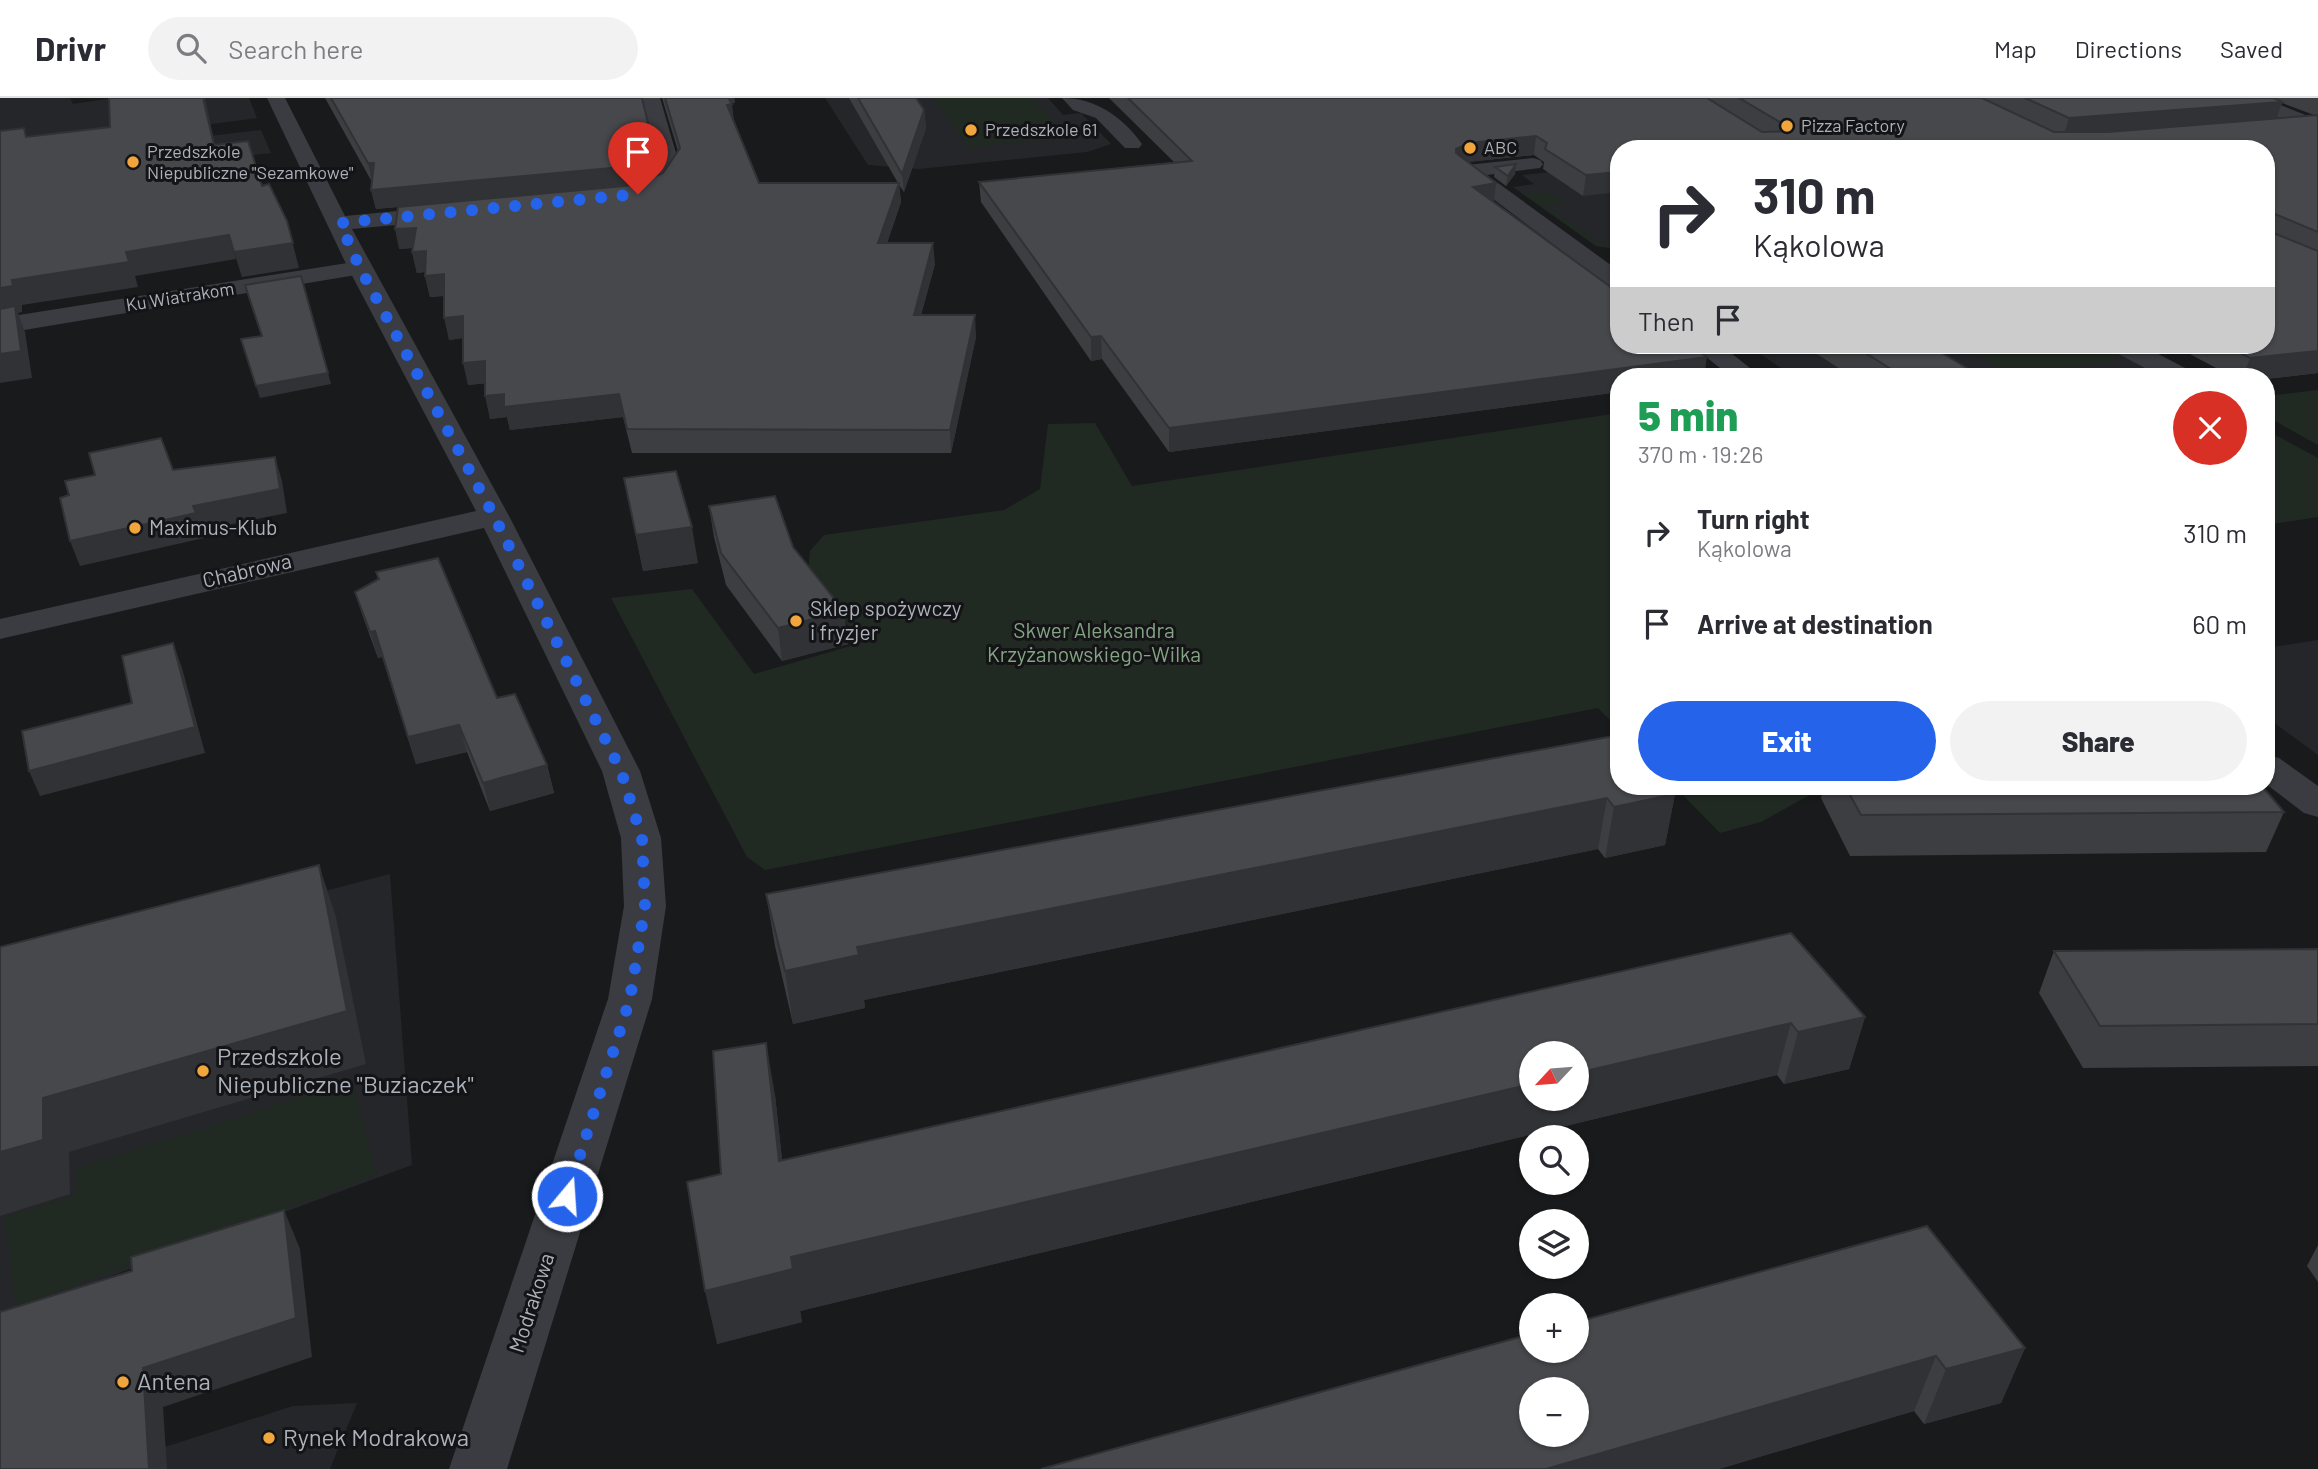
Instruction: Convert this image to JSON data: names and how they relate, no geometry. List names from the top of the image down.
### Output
{
  "streets": {
    "street": ["Ku Wiatrakom", "Chabrowa", "Modrakowa"]
  },
  "crossings": [
    ["Ku Wiatrakom", "Modrakowa"],
    ["Chabrowa", "Modrakowa"]
  ],
  "parks": ["Skwer Aleksandra Krzyżanowskiego-Wilka"],
  "places": [
    "Pizza Factory",
    "Przedszkole 61",
    "ABC",
    "Przedszkole Niepubliczne \"Sezamkowe\"",
    "Maximus-Klub",
    "Sklep spożywczy i fryzjer",
    "Przedszkole Niepubliczne \"Buziaczek\"",
    "Antena",
    "Rynek Modrakowa"
  ],
  "north": "bottom left",
  "page": {
    "header": "Drivr",
    "search": "Search here",
    "nav": ["Map", "Directions", "Saved"],
    "turn": ["310 m", "Kąkolowa"],
    "then": "Then",
    "heading": ["5 min", "370 m · 19:26"],
    "list": [
      {
        "name": "Turn right",
        "note": "Kąkolowa",
        "value": "310 m"
      },
      {
        "name": "Arrive at destination",
        "value": "60 m"
      }
    ],
    "buttons": ["Exit", "Share"],
    "map_buttons": ["+", "−"]
  }
}
